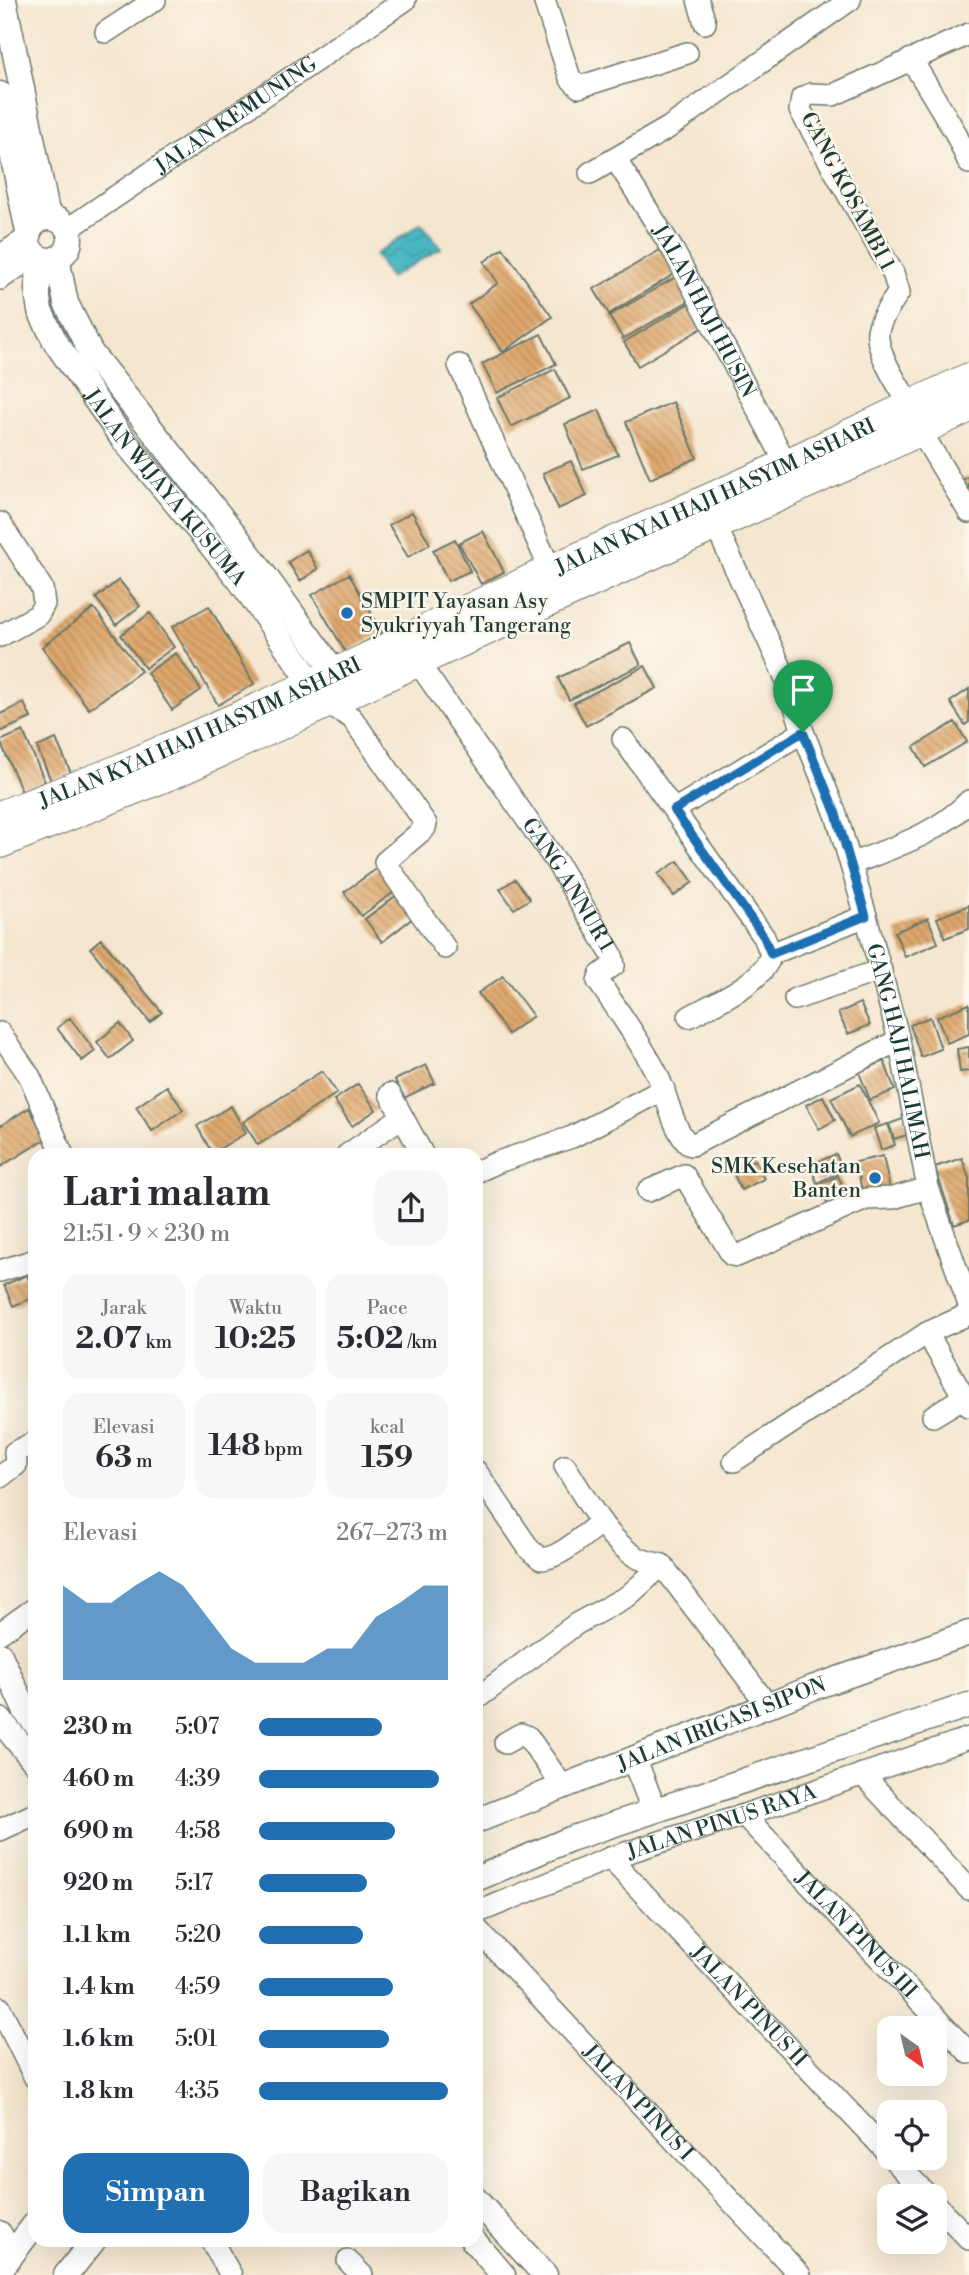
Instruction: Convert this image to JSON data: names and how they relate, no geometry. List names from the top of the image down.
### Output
{
  "streets": {
    "main road": ["JALAN KYAI HAJI HASYIM ASHARI"],
    "street": [
      "JALAN KEMUNING",
      "GANG KOSAMBI 1",
      "JALAN HAJI HUSIN",
      "JALAN WIJAYA KUSUMA",
      "GANG ANNUR 1",
      "GANG HAJI HALIMAH",
      "JALAN IRIGASI SIPON",
      "JALAN PINUS RAYA",
      "JALAN PINUS III",
      "JALAN PINUS II",
      "JALAN PINUS I"
    ]
  },
  "crossings": [
    ["GANG KOSAMBI 1", "JALAN KYAI HAJI HASYIM ASHARI"],
    ["JALAN HAJI HUSIN", "JALAN KYAI HAJI HASYIM ASHARI"],
    ["JALAN WIJAYA KUSUMA", "JALAN KYAI HAJI HASYIM ASHARI"],
    ["JALAN KYAI HAJI HASYIM ASHARI", "GANG ANNUR 1"],
    ["JALAN KYAI HAJI HASYIM ASHARI", "GANG HAJI HALIMAH"],
    ["GANG ANNUR 1", "GANG HAJI HALIMAH"],
    ["JALAN PINUS RAYA", "JALAN PINUS III"],
    ["JALAN PINUS RAYA", "JALAN PINUS II"]
  ],
  "places": ["SMPIT Yayasan Asy Syukriyyah Tangerang", "SMK Kesehatan Banten"],
  "north": "bottom right",
  "page": {
    "heading": ["Lari malam", "21:51 · 9 × 230 m"],
    "stats": [
      ["Jarak", "2.07 km"],
      ["Waktu", "10:25"],
      ["Pace", "5:02 /km"],
      ["Elevasi", "63 m"],
      ["148 bpm"],
      ["kcal", "159"]
    ],
    "chart": ["Elevasi", "267–273 m"],
    "list": [
      {
        "name": "230 m",
        "note": "5:07"
      },
      {
        "name": "460 m",
        "note": "4:39"
      },
      {
        "name": "690 m",
        "note": "4:58"
      },
      {
        "name": "920 m",
        "note": "5:17"
      },
      {
        "name": "1.1 km",
        "note": "5:20"
      },
      {
        "name": "1.4 km",
        "note": "4:59"
      },
      {
        "name": "1.6 km",
        "note": "5:01"
      },
      {
        "name": "1.8 km",
        "note": "4:35"
      }
    ],
    "buttons": ["Simpan", "Bagikan"]
  }
}
